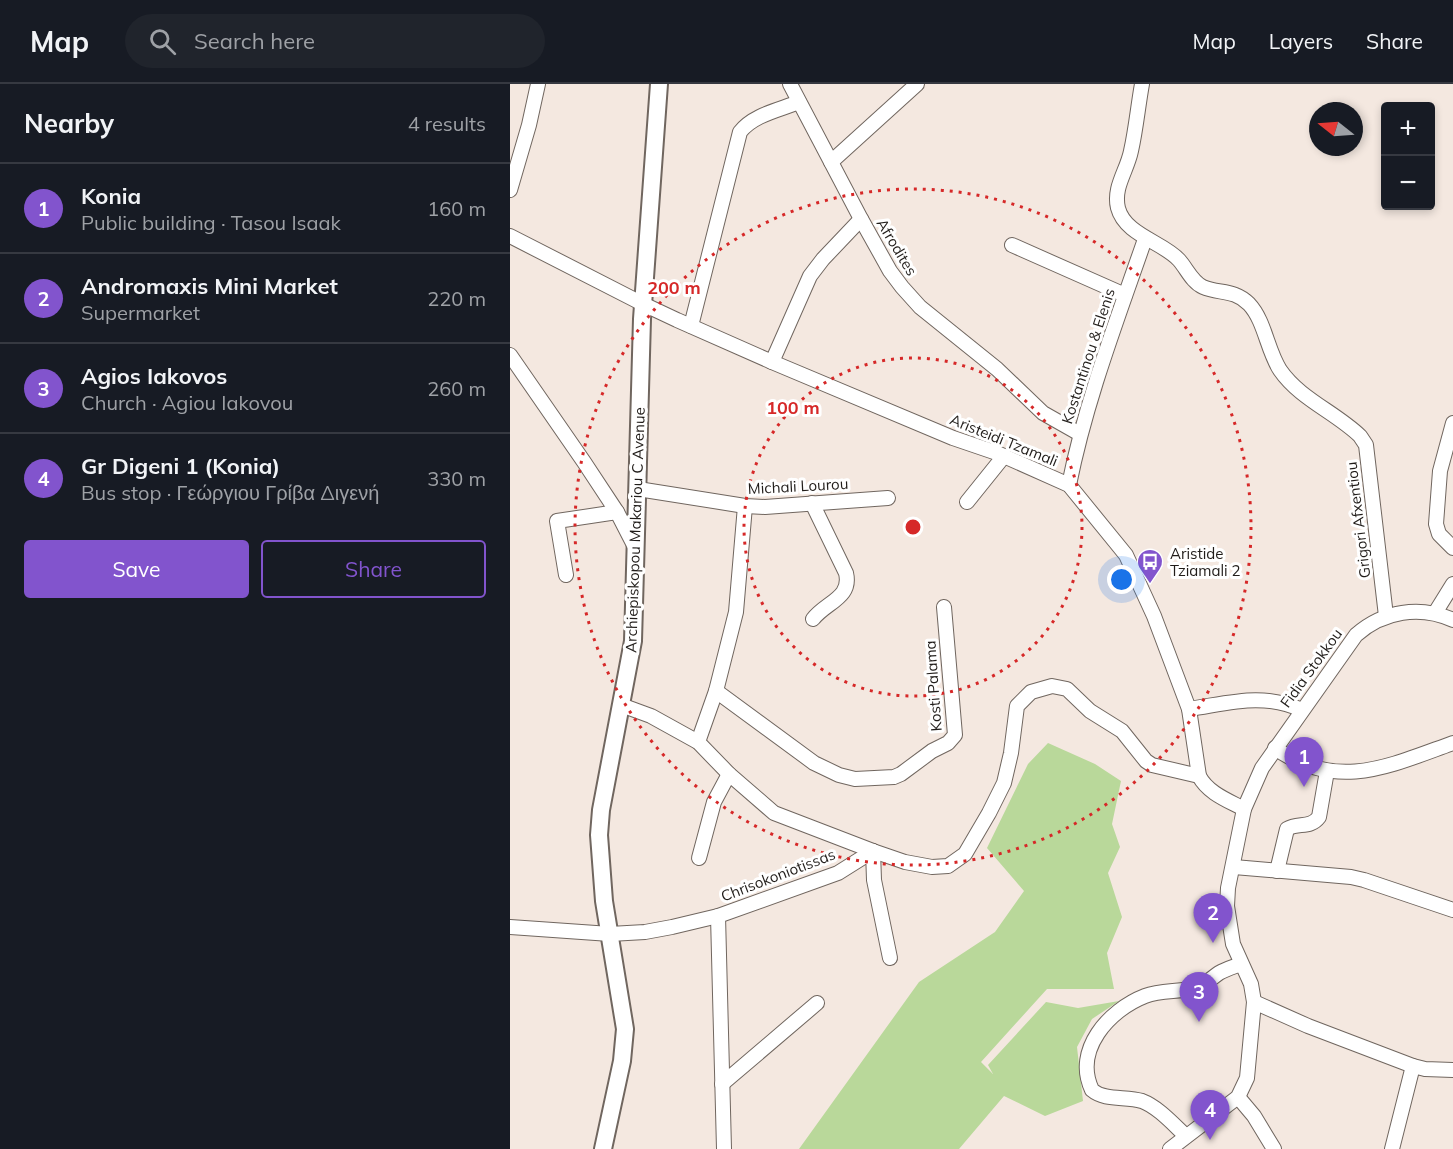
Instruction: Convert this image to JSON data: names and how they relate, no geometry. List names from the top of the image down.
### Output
{
  "streets": {
    "main road": ["Archiepiskopou Makariou C Avenue"],
    "street": [
      "Afrodites",
      "Kostantinou & Elenis",
      "Aristeidi Tzamali",
      "Michali Lourou",
      "Grigori Afxentiou",
      "Fidia Stokkou",
      "Kosti Palama",
      "Chrisokoniotissas"
    ]
  },
  "crossings": [
    ["Afrodites", "Kostantinou & Elenis"],
    ["Kostantinou & Elenis", "Aristeidi Tzamali"],
    ["Kostantinou & Elenis", "Grigori Afxentiou"],
    ["Aristeidi Tzamali", "Archiepiskopou Makariou C Avenue"],
    ["Michali Lourou", "Archiepiskopou Makariou C Avenue"],
    ["Grigori Afxentiou", "Fidia Stokkou"],
    ["Archiepiskopou Makariou C Avenue", "Chrisokoniotissas"]
  ],
  "places": {
    "bus stop": ["Aristide Tziamali 2"]
  },
  "north": "left",
  "page": {
    "header": "Map",
    "search": "Search here",
    "nav": ["Map", "Layers", "Share"],
    "heading": ["Nearby", "4 results"],
    "map_buttons": ["+", "−"],
    "list": [
      {
        "mark": "1",
        "name": "Konia",
        "note": "Public building · Tasou Isaak",
        "value": "160 m"
      },
      {
        "mark": "2",
        "name": "Andromaxis Mini Market",
        "note": "Supermarket",
        "value": "220 m"
      },
      {
        "mark": "3",
        "name": "Agios Iakovos",
        "note": "Church · Agiou Iakovou",
        "value": "260 m"
      },
      {
        "mark": "4",
        "name": "Gr Digeni 1 (Konia)",
        "note": "Bus stop · Γεώργιου Γρίβα Διγενή",
        "value": "330 m"
      }
    ],
    "buttons": ["Save", "Share"],
    "pins": [
      "1",
      "2",
      "3",
      "4"
    ]
  },
  "rings": ["200 m", "100 m"]
}
